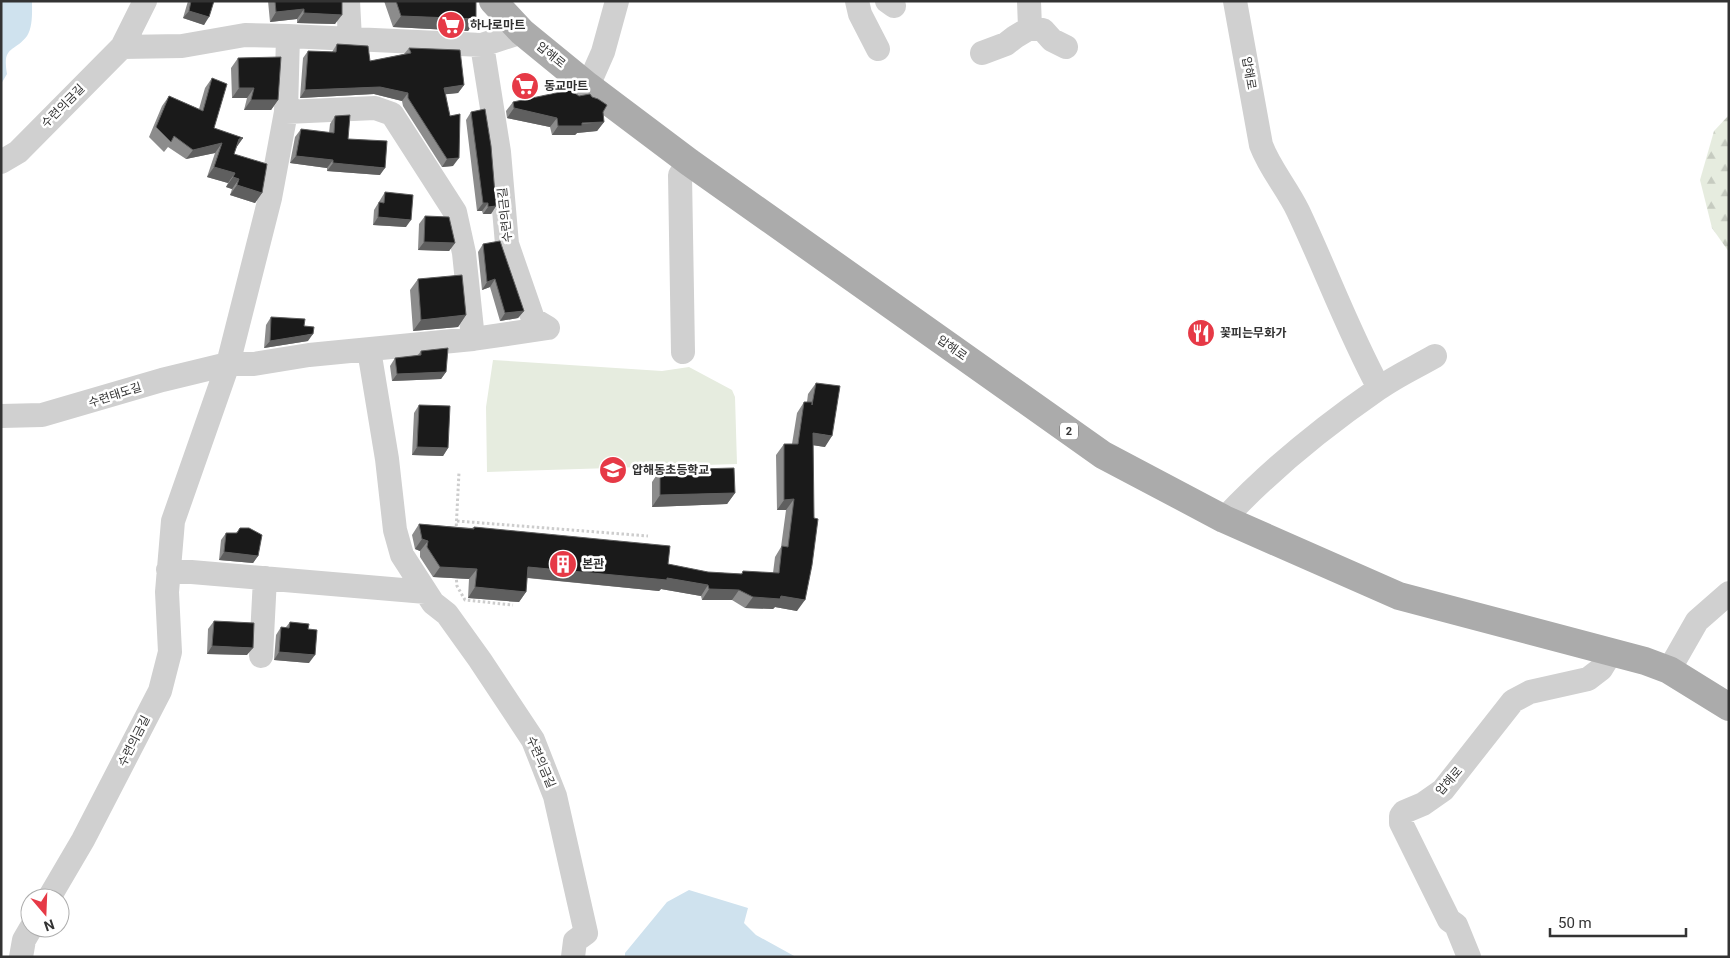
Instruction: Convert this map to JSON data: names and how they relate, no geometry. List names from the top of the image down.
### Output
{
  "streets": {
    "main road": ["압해로", "2"],
    "street": ["수련의금길", "수련태도길"]
  },
  "crossings": [
    ["수련의금길", "수련태도길"]
  ],
  "places": {
    "supermarket": ["하나로마트", "동교마트"],
    "restaurant": ["꽃피는무화가"],
    "school or university": ["압해동초등학교"],
    "building": ["본관"]
  },
  "scale_bar": "50 m",
  "north": "bottom"
}
